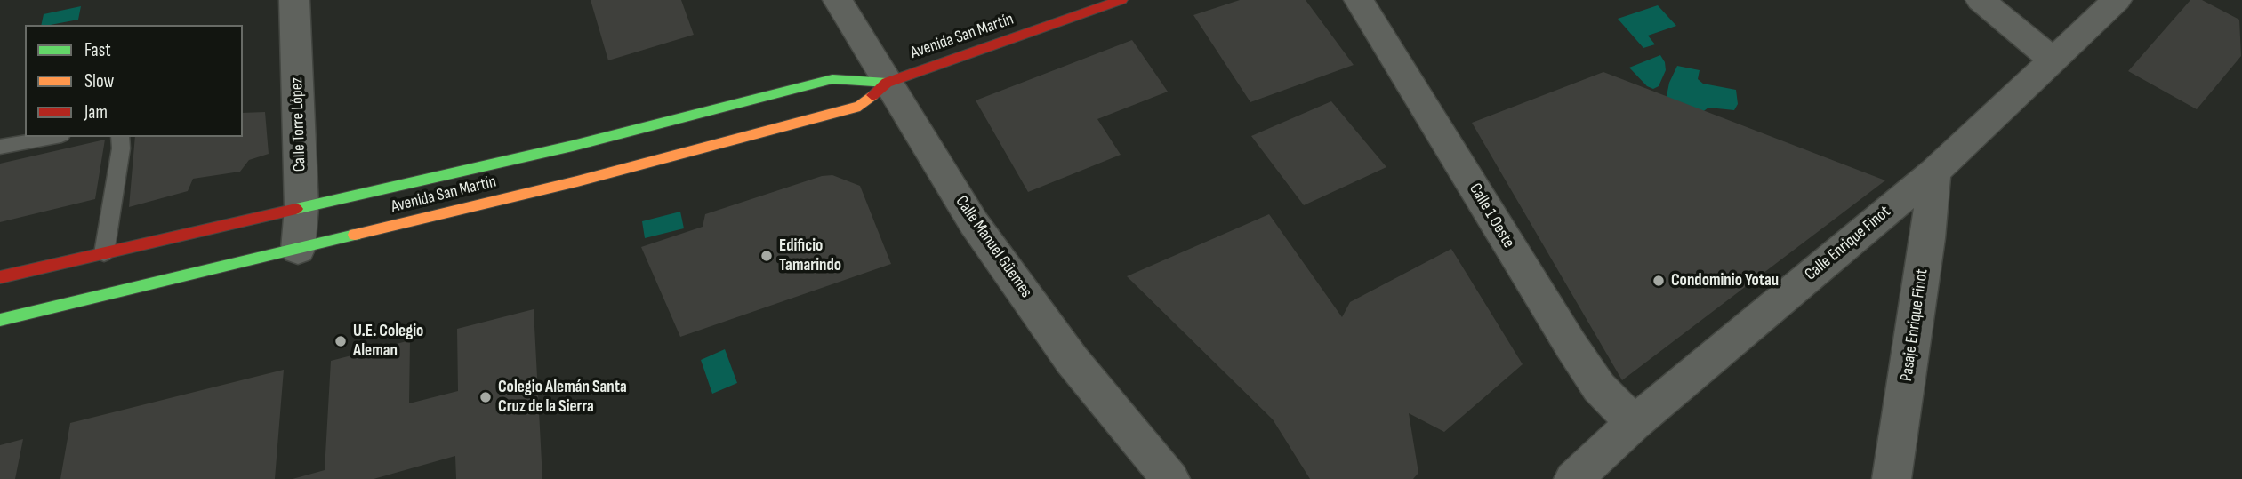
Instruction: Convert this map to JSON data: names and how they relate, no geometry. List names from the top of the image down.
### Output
{
  "streets": {
    "main road": ["Avenida San Martín"],
    "street": [
      "Calle Torre López",
      "Calle 1 Oeste",
      "Calle Enrique Finot",
      "Calle Manuel Güemes",
      "Pasaje Enrique Finot"
    ]
  },
  "crossings": [
    ["Avenida San Martín", "Calle Torre López"],
    ["Avenida San Martín", "Calle Manuel Güemes"],
    ["Calle 1 Oeste", "Calle Enrique Finot"],
    ["Calle Enrique Finot", "Pasaje Enrique Finot"]
  ],
  "places": [
    "Edificio Tamarindo",
    "Condominio Yotau",
    "U.E. Colegio Aleman",
    "Colegio Alemán Santa Cruz de la Sierra"
  ],
  "legend": ["Fast", "Slow", "Jam"]
}
